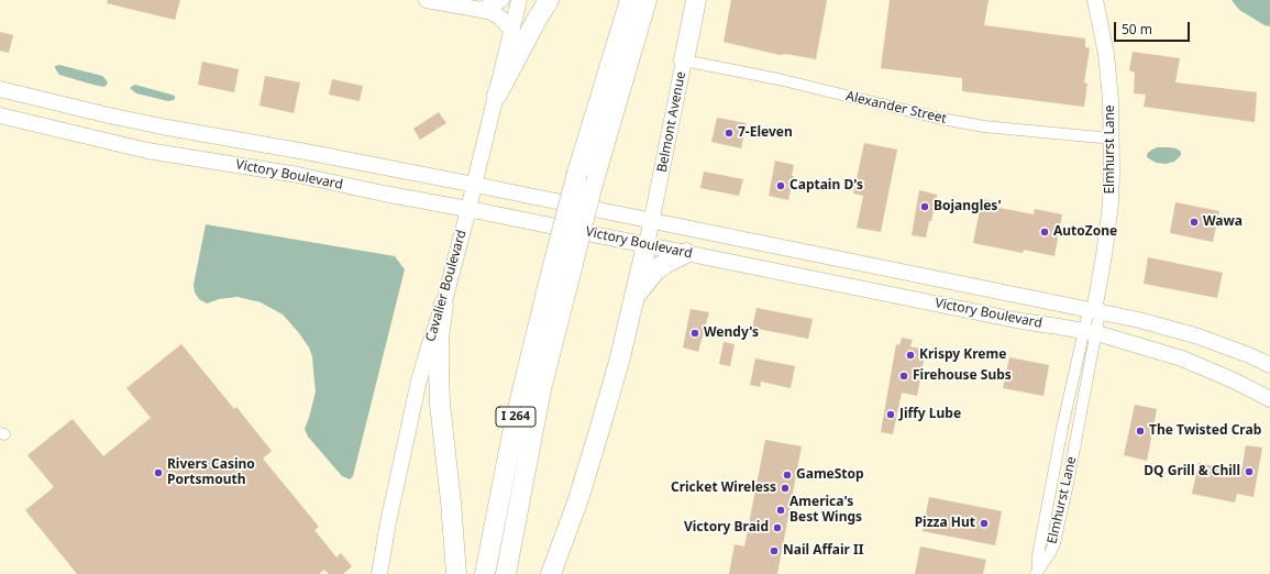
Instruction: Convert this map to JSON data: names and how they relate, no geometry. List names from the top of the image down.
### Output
{
  "streets": {
    "highway": ["I 264"],
    "main road": [
      "Belmont Avenue",
      "Elmhurst Lane",
      "Victory Boulevard",
      "Cavalier Boulevard"
    ],
    "street": ["Alexander Street"]
  },
  "crossings": [
    ["Alexander Street", "Belmont Avenue"],
    ["Alexander Street", "Elmhurst Lane"],
    ["Belmont Avenue", "Victory Boulevard"],
    ["Elmhurst Lane", "Victory Boulevard"],
    ["Victory Boulevard", "Cavalier Boulevard"]
  ],
  "places": [
    "7-Eleven",
    "Captain D's",
    "Bojangles'",
    "Wawa",
    "AutoZone",
    "Wendy's",
    "Krispy Kreme",
    "Firehouse Subs",
    "Jiffy Lube",
    "The Twisted Crab",
    "DQ Grill & Chill",
    "Rivers Casino Portsmouth",
    "GameStop",
    "Cricket Wireless",
    "America's Best Wings",
    "Pizza Hut",
    "Victory Braid",
    "Nail Affair II"
  ],
  "scale_bar": "50 m"
}
